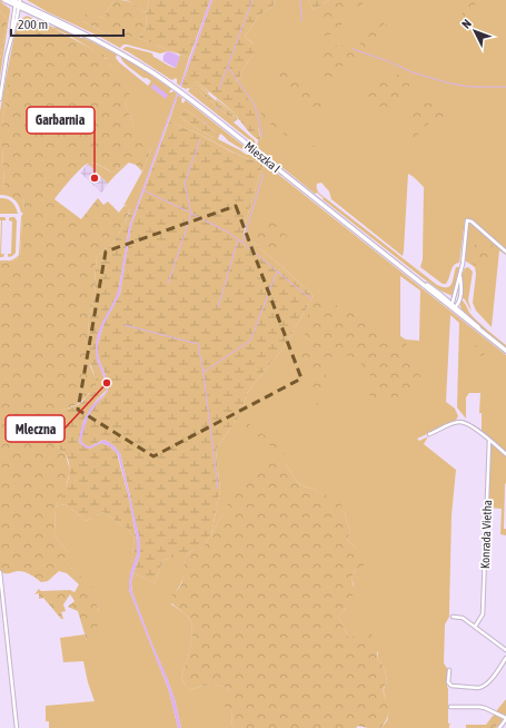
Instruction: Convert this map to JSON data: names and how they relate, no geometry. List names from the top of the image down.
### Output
{
  "streets": {
    "street": ["Mieszka I", "Konrada Vietha"]
  },
  "places": ["Garbarnia", "Mleczna"],
  "scale_bar": "200 m",
  "north": "top left"
}
